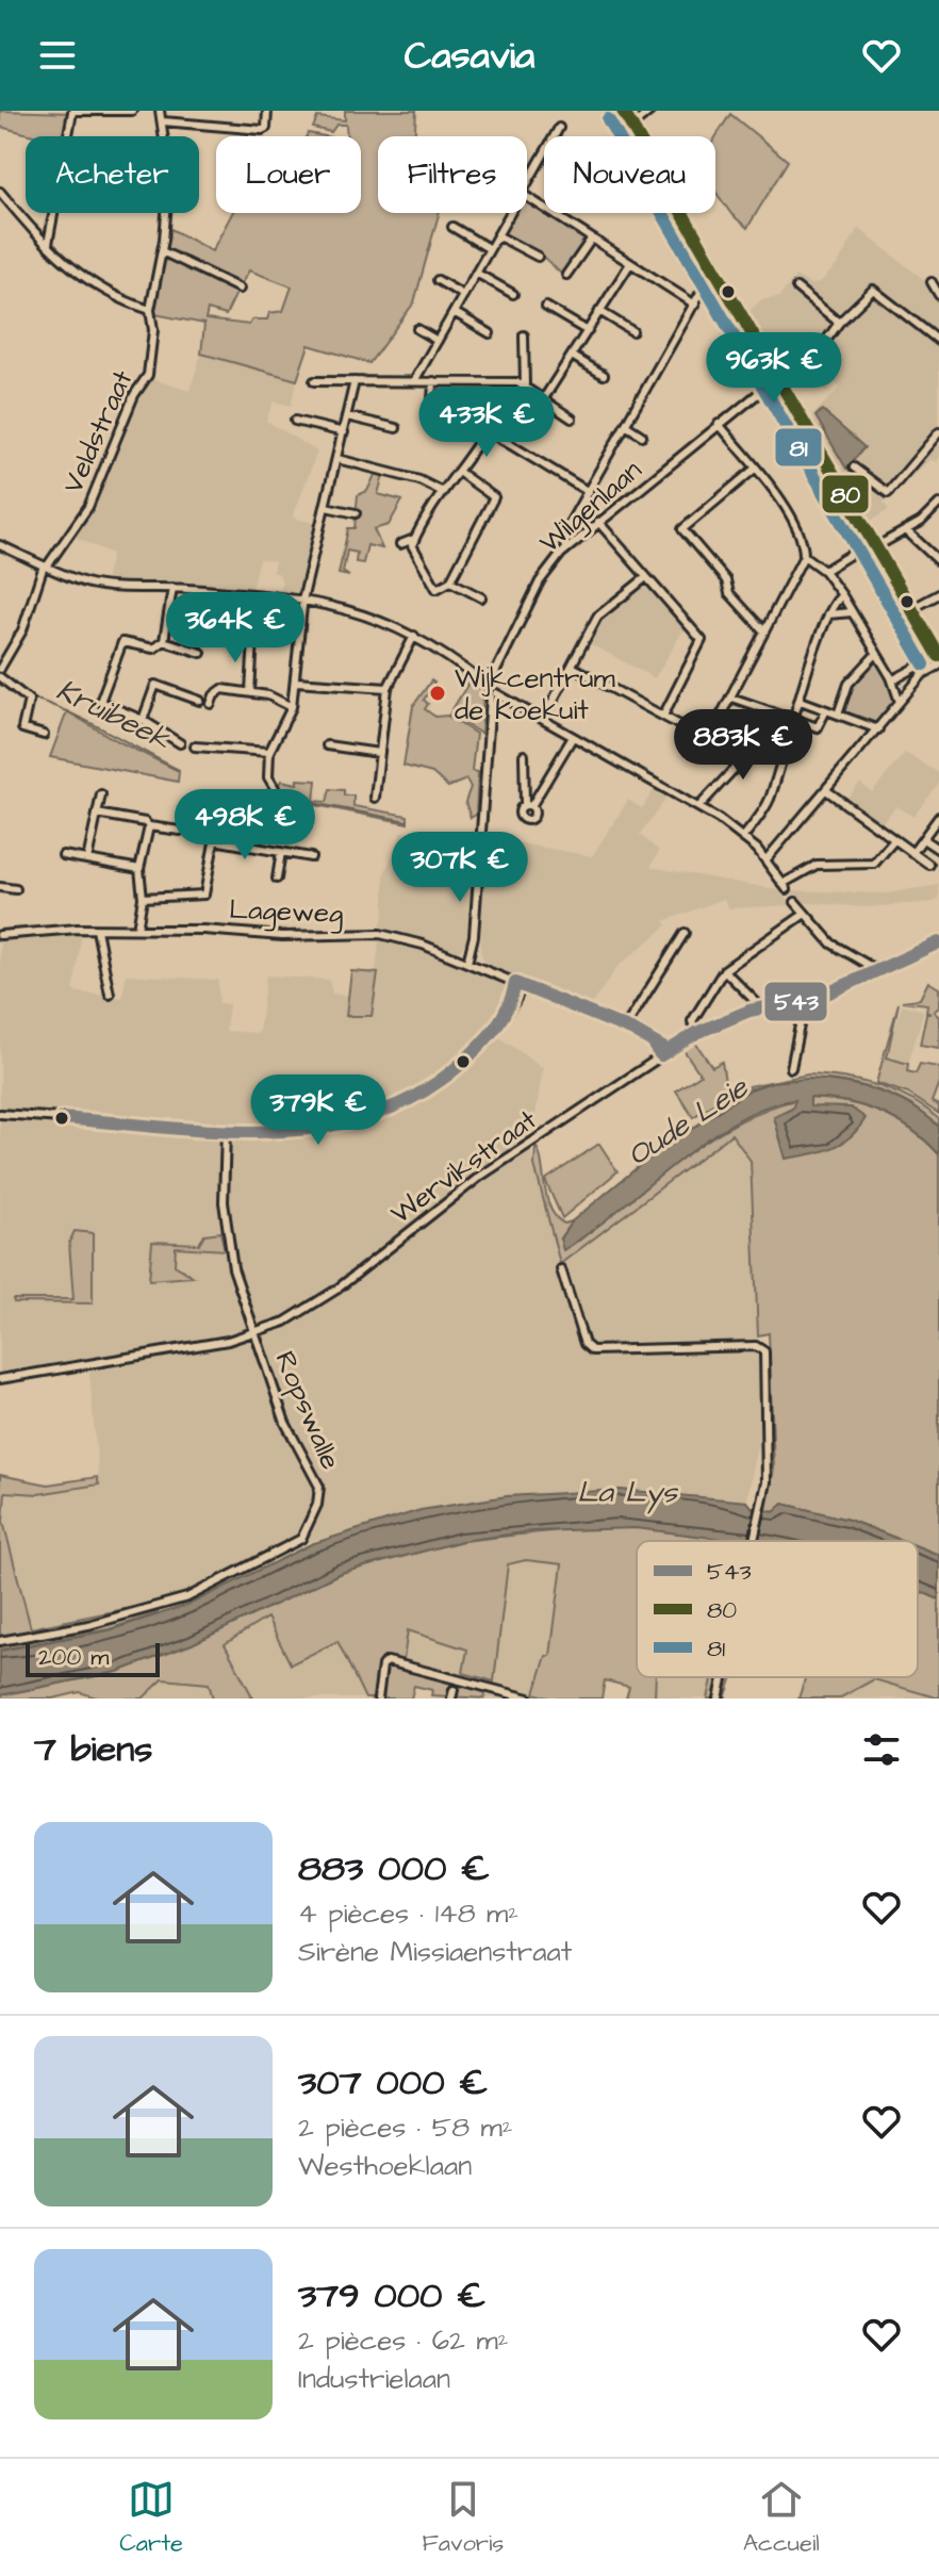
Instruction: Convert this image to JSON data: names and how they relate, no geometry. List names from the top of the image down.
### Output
{
  "streets": {
    "street": [
      "Veldstraat",
      "Wilgenlaan",
      "Lageweg",
      "Wervikstraat",
      "Ropswalle"
    ]
  },
  "crossings": [
    ["Lageweg", "Wervikstraat"],
    ["Wervikstraat", "Ropswalle"]
  ],
  "water": ["Kruibeek", "Oude Leie", "La Lys"],
  "places": ["Wijkcentrum de Koekuit"],
  "lines": ["transit line 80", "transit line 81", "transit line 543"],
  "legend": ["543", "80", "81"],
  "scale_bar": "200 m",
  "page": {
    "header": "Casavia",
    "chip": [
      "Acheter",
      "Louer",
      "Filtres",
      "Nouveau"
    ],
    "price": [
      "963K €",
      "433K €",
      "364K €",
      "883K €",
      "498K €",
      "307K €",
      "379K €"
    ],
    "scale": "200 m",
    "heading": "7 biens",
    "list": [
      {
        "name": "883 000 €",
        "note": "4 pièces · 148 m² · Sirène Missiaenstraat"
      },
      {
        "name": "307 000 €",
        "note": "2 pièces · 58 m² · Westhoeklaan"
      },
      {
        "name": "379 000 €",
        "note": "2 pièces · 62 m² · Industrielaan"
      }
    ],
    "tabs": ["Carte", "Favoris", "Accueil"]
  }
}
